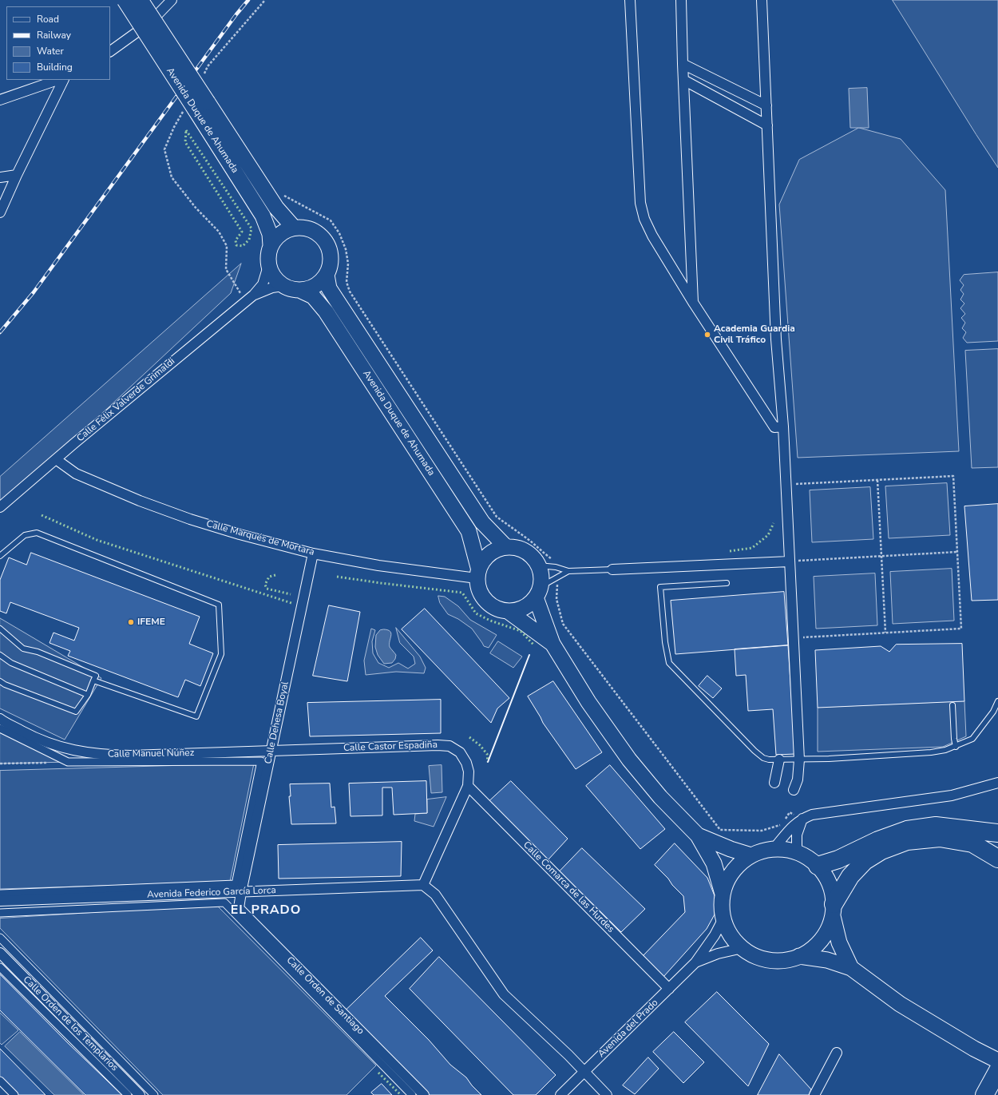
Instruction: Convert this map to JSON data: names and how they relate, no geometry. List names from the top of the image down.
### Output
{
  "streets": {
    "main road": ["Avenida Duque de Ahumada"],
    "street": [
      "Calle Félix Valverde Grimaldi",
      "Calle Marqués de Mortara",
      "Calle Dehesa Boyal",
      "Calle Castor Espadiña",
      "Calle Manuel Núñez",
      "Calle Comarca de las Hurdes",
      "Avenida Federico García Lorca",
      "Calle Orden de Santiago",
      "Calle Orden de los Templarios",
      "Avenida del Prado"
    ]
  },
  "crossings": [
    ["Avenida Duque de Ahumada", "Calle Félix Valverde Grimaldi"],
    ["Avenida Duque de Ahumada", "Calle Marqués de Mortara"],
    ["Calle Félix Valverde Grimaldi", "Calle Marqués de Mortara"],
    ["Calle Marqués de Mortara", "Calle Dehesa Boyal"],
    ["Calle Dehesa Boyal", "Calle Castor Espadiña"],
    ["Calle Dehesa Boyal", "Calle Manuel Núñez"],
    ["Calle Dehesa Boyal", "Avenida Federico García Lorca"],
    ["Calle Dehesa Boyal", "Calle Orden de Santiago"],
    ["Calle Castor Espadiña", "Calle Manuel Núñez"],
    ["Calle Castor Espadiña", "Calle Comarca de las Hurdes"],
    ["Calle Castor Espadiña", "Avenida Federico García Lorca"],
    ["Calle Comarca de las Hurdes", "Avenida del Prado"],
    ["Avenida Federico García Lorca", "Calle Orden de Santiago"]
  ],
  "districts": ["EL PRADO"],
  "places": ["Academia Guardia Civil Tráfico", "IFEME"],
  "legend": [
    "Road",
    "Railway",
    "Water",
    "Building"
  ]
}
